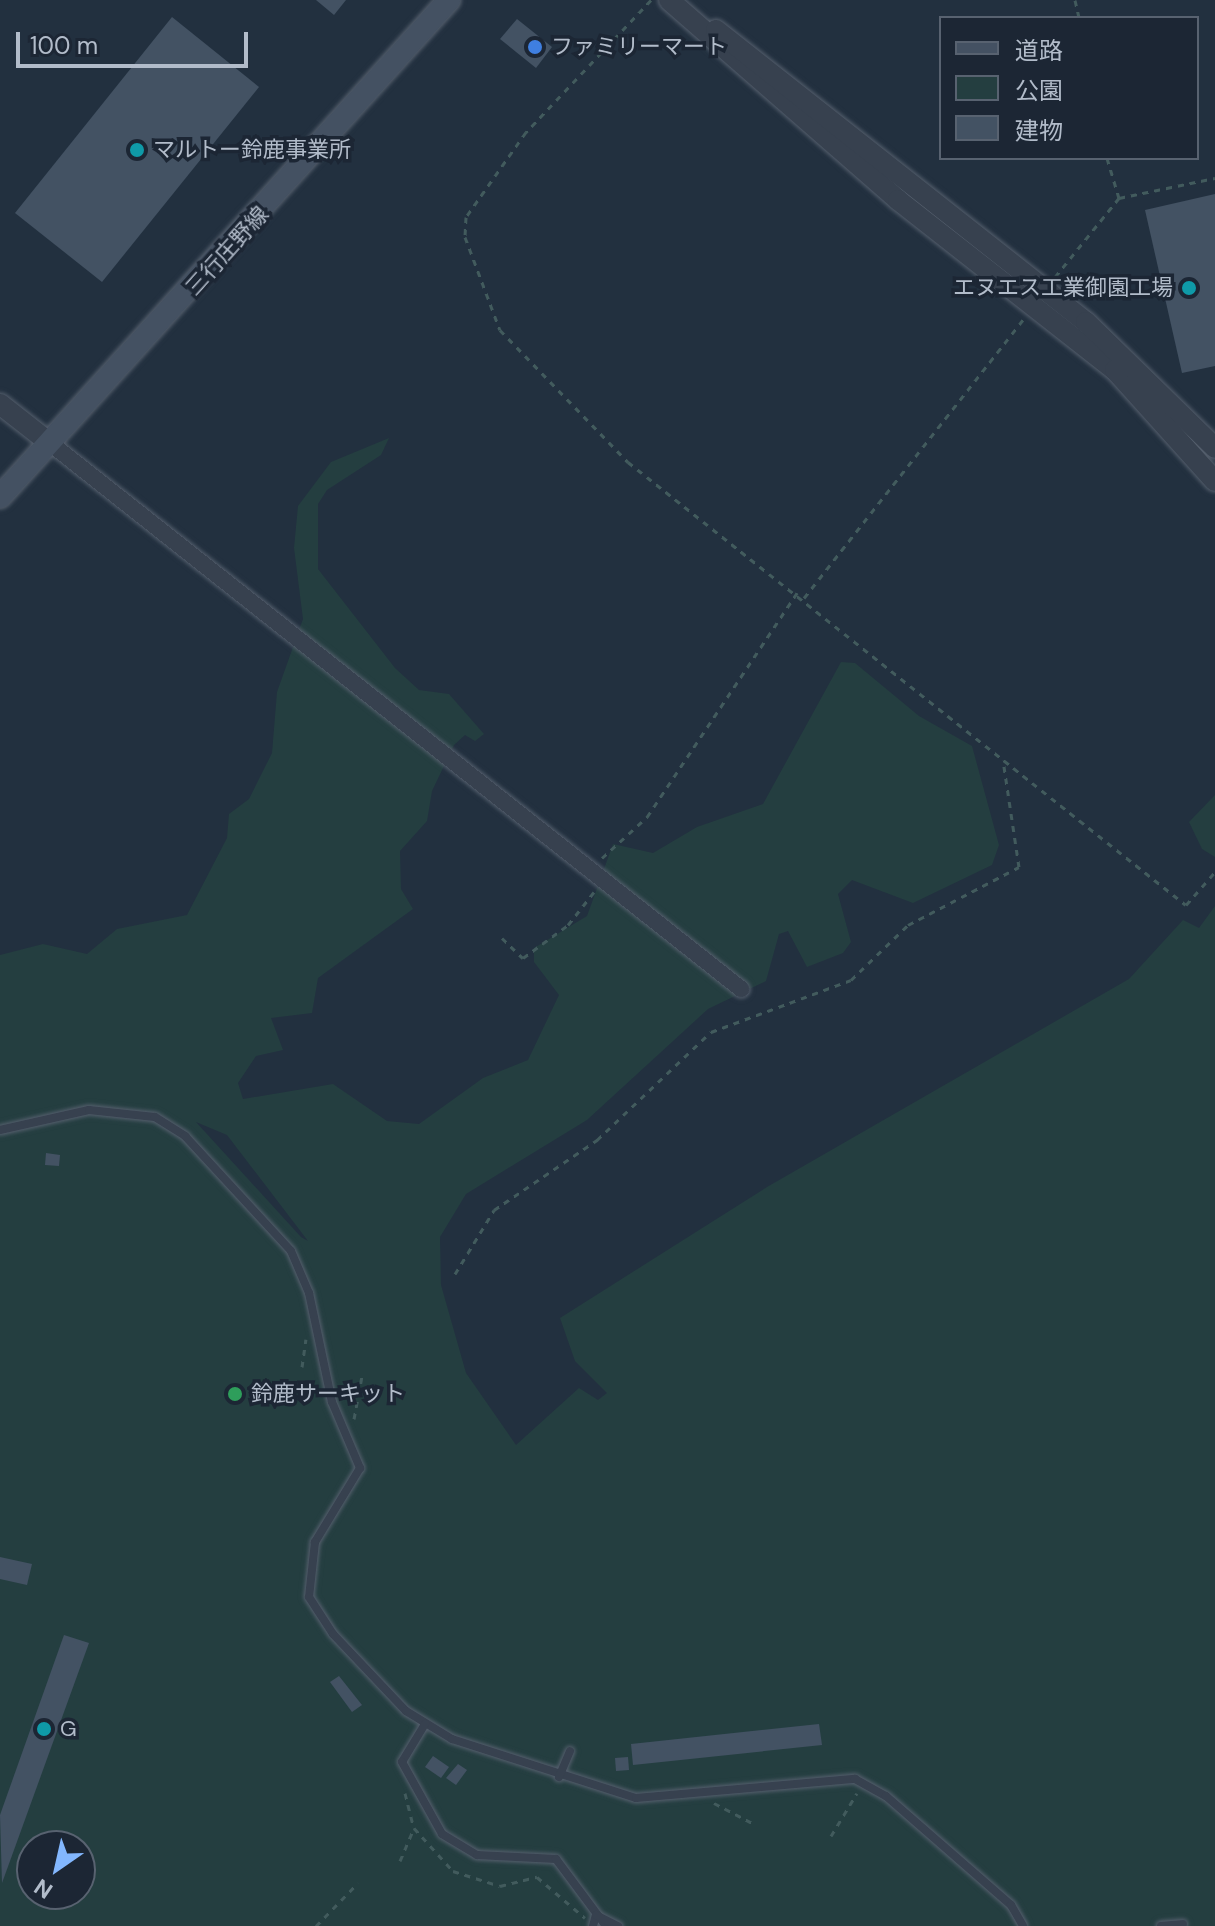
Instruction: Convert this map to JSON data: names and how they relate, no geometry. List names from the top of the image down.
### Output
{
  "streets": {
    "main road": ["三行庄野線"]
  },
  "places": [
    "ファミリーマート",
    "マルトー鈴鹿事業所",
    "エヌエス工業御園工場",
    "鈴鹿サーキット",
    "G"
  ],
  "legend": ["道路", "公園", "建物"],
  "scale_bar": "100 m",
  "north": "bottom left"
}
